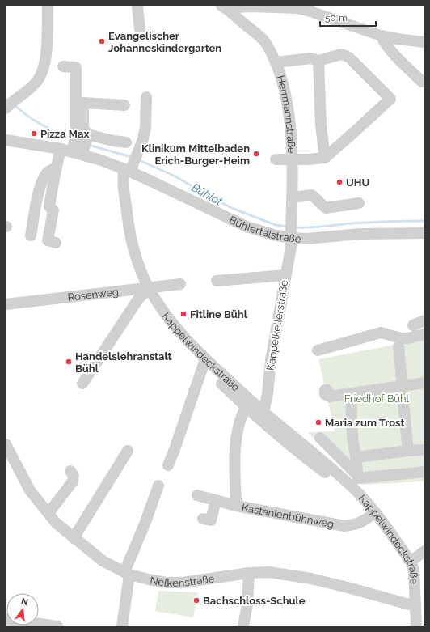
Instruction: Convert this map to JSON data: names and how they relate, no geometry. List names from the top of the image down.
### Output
{
  "streets": {
    "street": [
      "Herrmannstraße",
      "Bühlertalstraße",
      "Rosenweg",
      "Kappelkellerstraße",
      "Kappelwindeckstraße",
      "Kastanienbühnweg",
      "Nelkenstraße"
    ]
  },
  "crossings": [
    ["Herrmannstraße", "Bühlertalstraße"],
    ["Herrmannstraße", "Kappelkellerstraße"],
    ["Bühlertalstraße", "Kappelkellerstraße"],
    ["Bühlertalstraße", "Kappelwindeckstraße"],
    ["Rosenweg", "Kappelwindeckstraße"],
    ["Kappelkellerstraße", "Kappelwindeckstraße"],
    ["Kappelwindeckstraße", "Kastanienbühnweg"],
    ["Kappelwindeckstraße", "Nelkenstraße"]
  ],
  "water": ["Bühlot"],
  "parks": ["Friedhof Bühl"],
  "places": [
    "Evangelischer Johanneskindergarten",
    "Pizza Max",
    "Klinikum Mittelbaden Erich-Burger-Heim",
    "UHU",
    "Fitline Bühl",
    "Handelslehranstalt Bühl",
    "Maria zum Trost",
    "Bachschloss-Schule"
  ],
  "scale_bar": "50 m",
  "north": "top"
}
